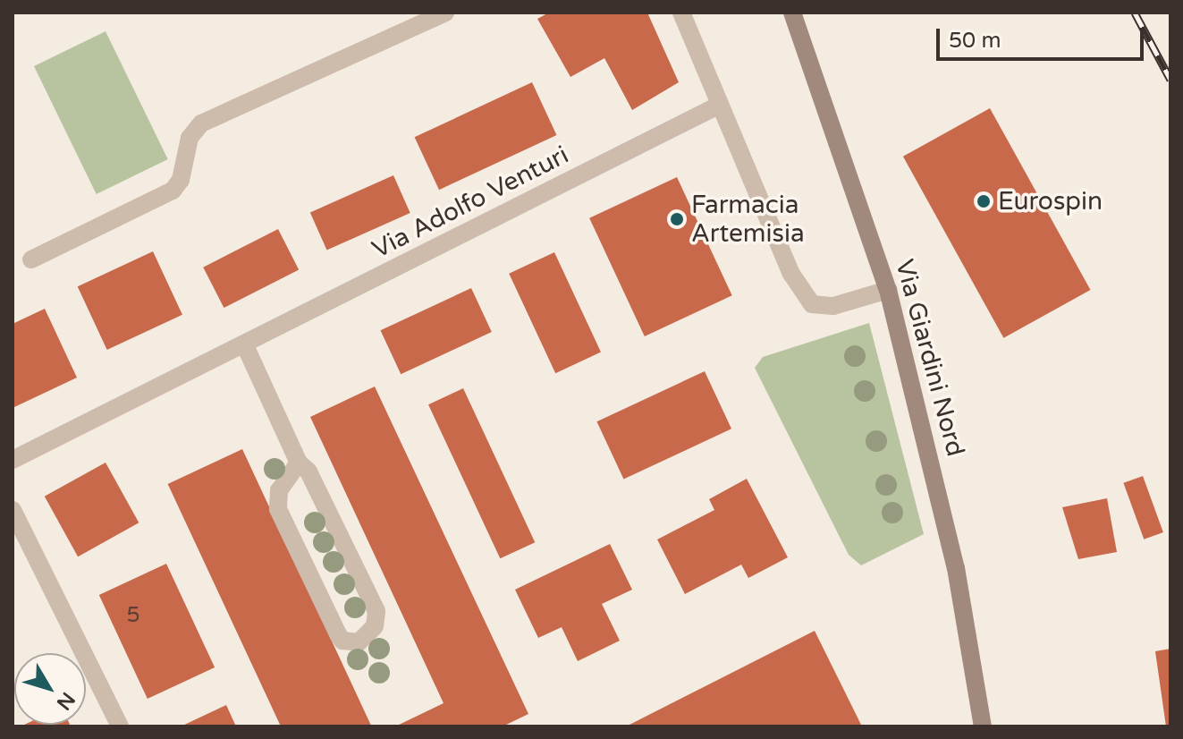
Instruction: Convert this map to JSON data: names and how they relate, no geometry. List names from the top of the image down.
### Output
{
  "streets": {
    "main road": ["Via Giardini Nord"],
    "street": ["Via Adolfo Venturi"]
  },
  "places": ["Eurospin", "Farmacia Artemisia"],
  "house_numbers": ["5"],
  "scale_bar": "50 m",
  "north": "bottom right"
}
